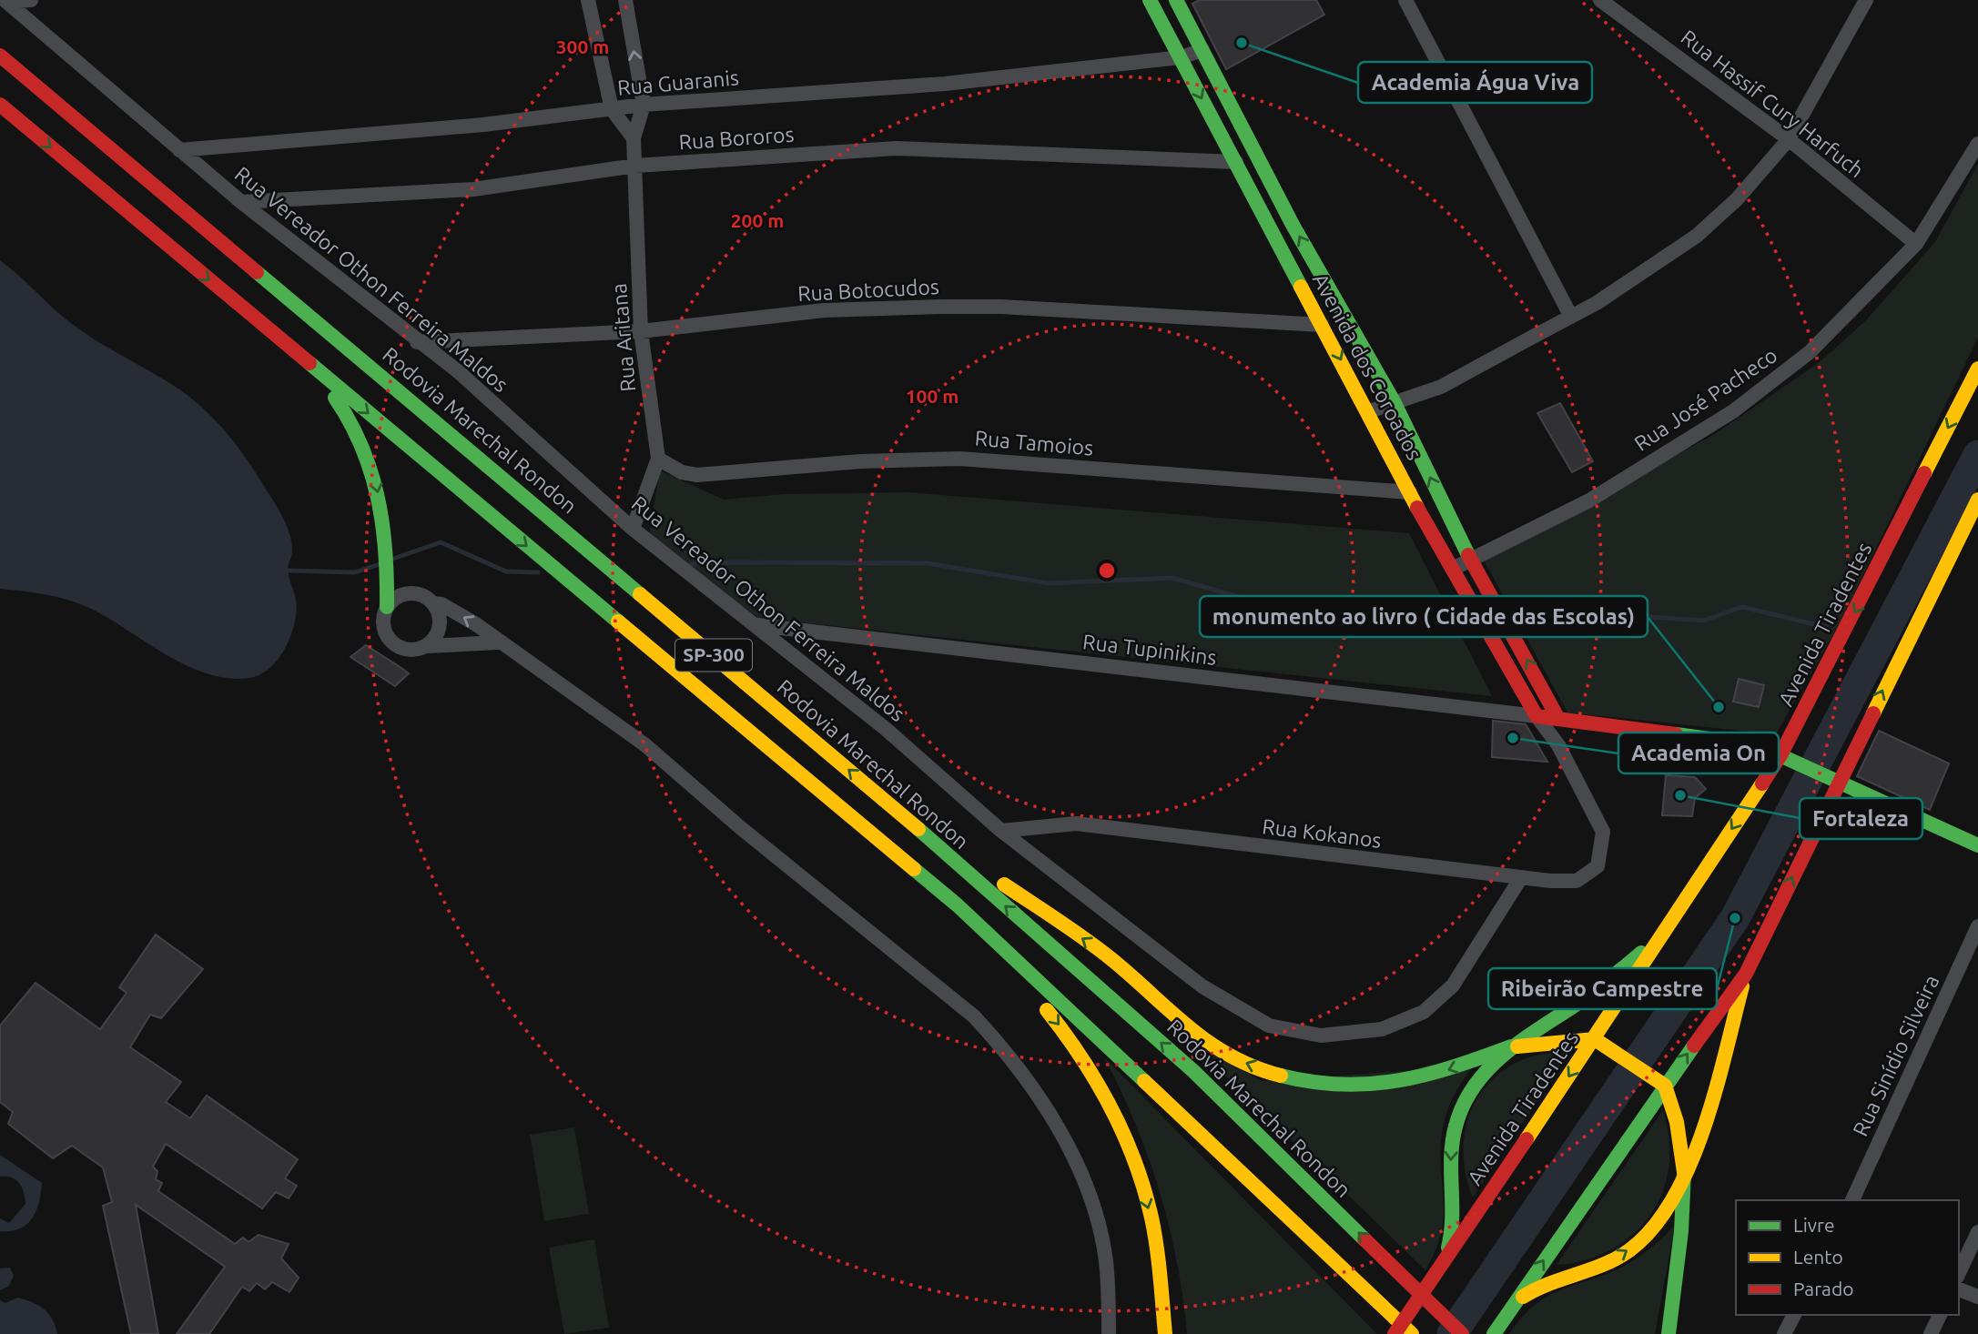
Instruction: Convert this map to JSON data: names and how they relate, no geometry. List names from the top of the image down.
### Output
{
  "streets": {
    "main road": [
      "Avenida dos Coroados",
      "Rodovia Marechal Rondon",
      "Avenida Tiradentes",
      "SP-300"
    ],
    "street": [
      "Rua Guaranis",
      "Rua Hassif Cury Harfuch",
      "Rua Bororos",
      "Rua Vereador Othon Ferreira Maldos",
      "Rua Botocudos",
      "Rua Aritana",
      "Rua José Pacheco",
      "Rua Tamoios",
      "Rua Tupinikins",
      "Rua Kokanos",
      "Rua Sinídio Silveira"
    ]
  },
  "crossings": [
    ["Rua Guaranis", "Rua Vereador Othon Ferreira Maldos"],
    ["Rua Guaranis", "Rua Aritana"],
    ["Rua Guaranis", "Avenida dos Coroados"],
    ["Rua Hassif Cury Harfuch", "Rua José Pacheco"],
    ["Rua Bororos", "Rua Vereador Othon Ferreira Maldos"],
    ["Rua Bororos", "Rua Aritana"],
    ["Rua Bororos", "Avenida dos Coroados"],
    ["Rua Vereador Othon Ferreira Maldos", "Rua Botocudos"],
    ["Rua Vereador Othon Ferreira Maldos", "Rua Aritana"],
    ["Rua Vereador Othon Ferreira Maldos", "Rua Tupinikins"],
    ["Rua Vereador Othon Ferreira Maldos", "Rua Kokanos"],
    ["Rua Botocudos", "Rua Aritana"],
    ["Rua Botocudos", "Avenida dos Coroados"],
    ["Rua Aritana", "Rua Tamoios"],
    ["Avenida dos Coroados", "Rua José Pacheco"],
    ["Avenida dos Coroados", "Rua Tamoios"],
    ["Avenida dos Coroados", "Rua Tupinikins"],
    ["Avenida dos Coroados", "Rua Kokanos"]
  ],
  "places": [
    "Academia Água Viva",
    "monumento ao livro ( Cidade das Escolas)",
    "Academia On",
    "Fortaleza",
    "Ribeirão Campestre"
  ],
  "legend": ["Livre", "Lento", "Parado"],
  "rings": ["300 m", "200 m", "100 m"]
}
